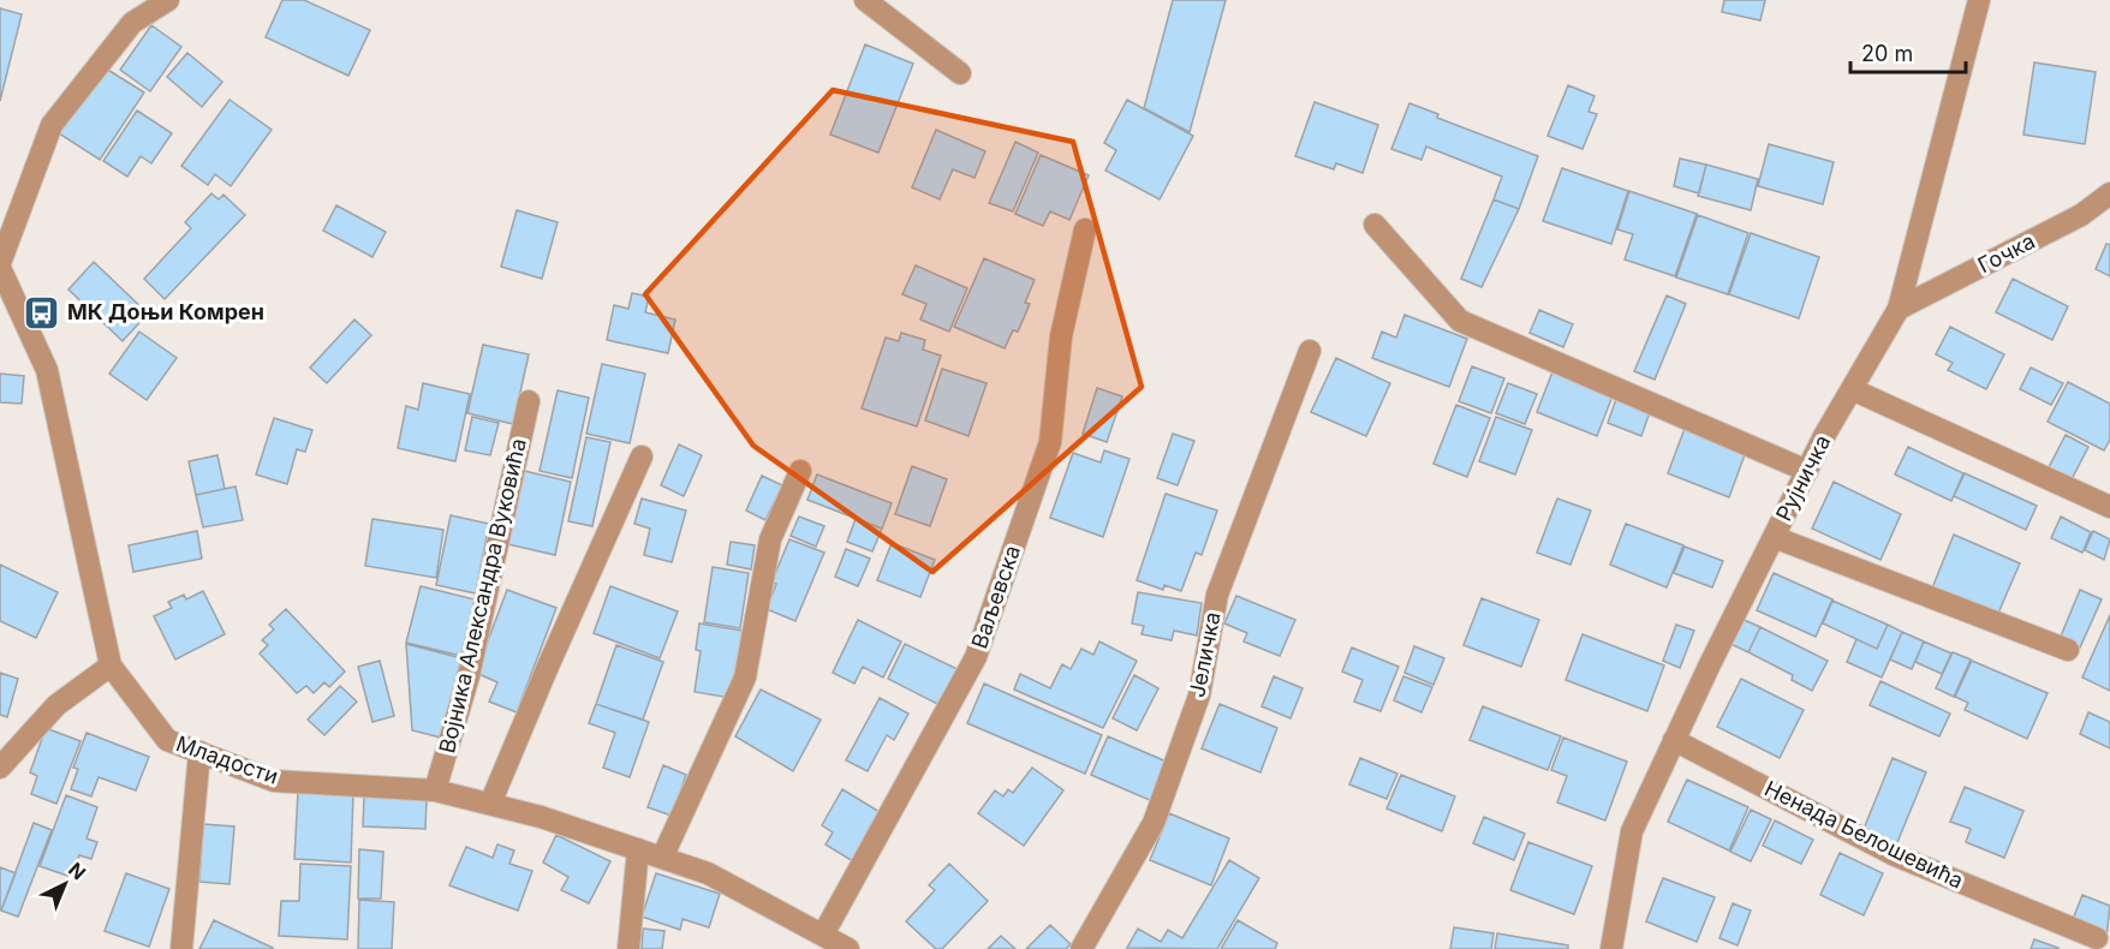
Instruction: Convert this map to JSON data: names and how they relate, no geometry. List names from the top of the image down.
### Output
{
  "streets": {
    "street": [
      "Гочка",
      "Рујничка",
      "Војника Александра Вуковића",
      "Ваљевска",
      "Јеличка",
      "Младости",
      "Ненада Белошевића"
    ]
  },
  "crossings": [
    ["Гочка", "Рујничка"],
    ["Рујничка", "Ненада Белошевића"],
    ["Војника Александра Вуковића", "Младости"],
    ["Ваљевска", "Младости"]
  ],
  "places": {
    "bus stop": ["МК Доњи Комрен"]
  },
  "scale_bar": "20 m",
  "north": "top right"
}
